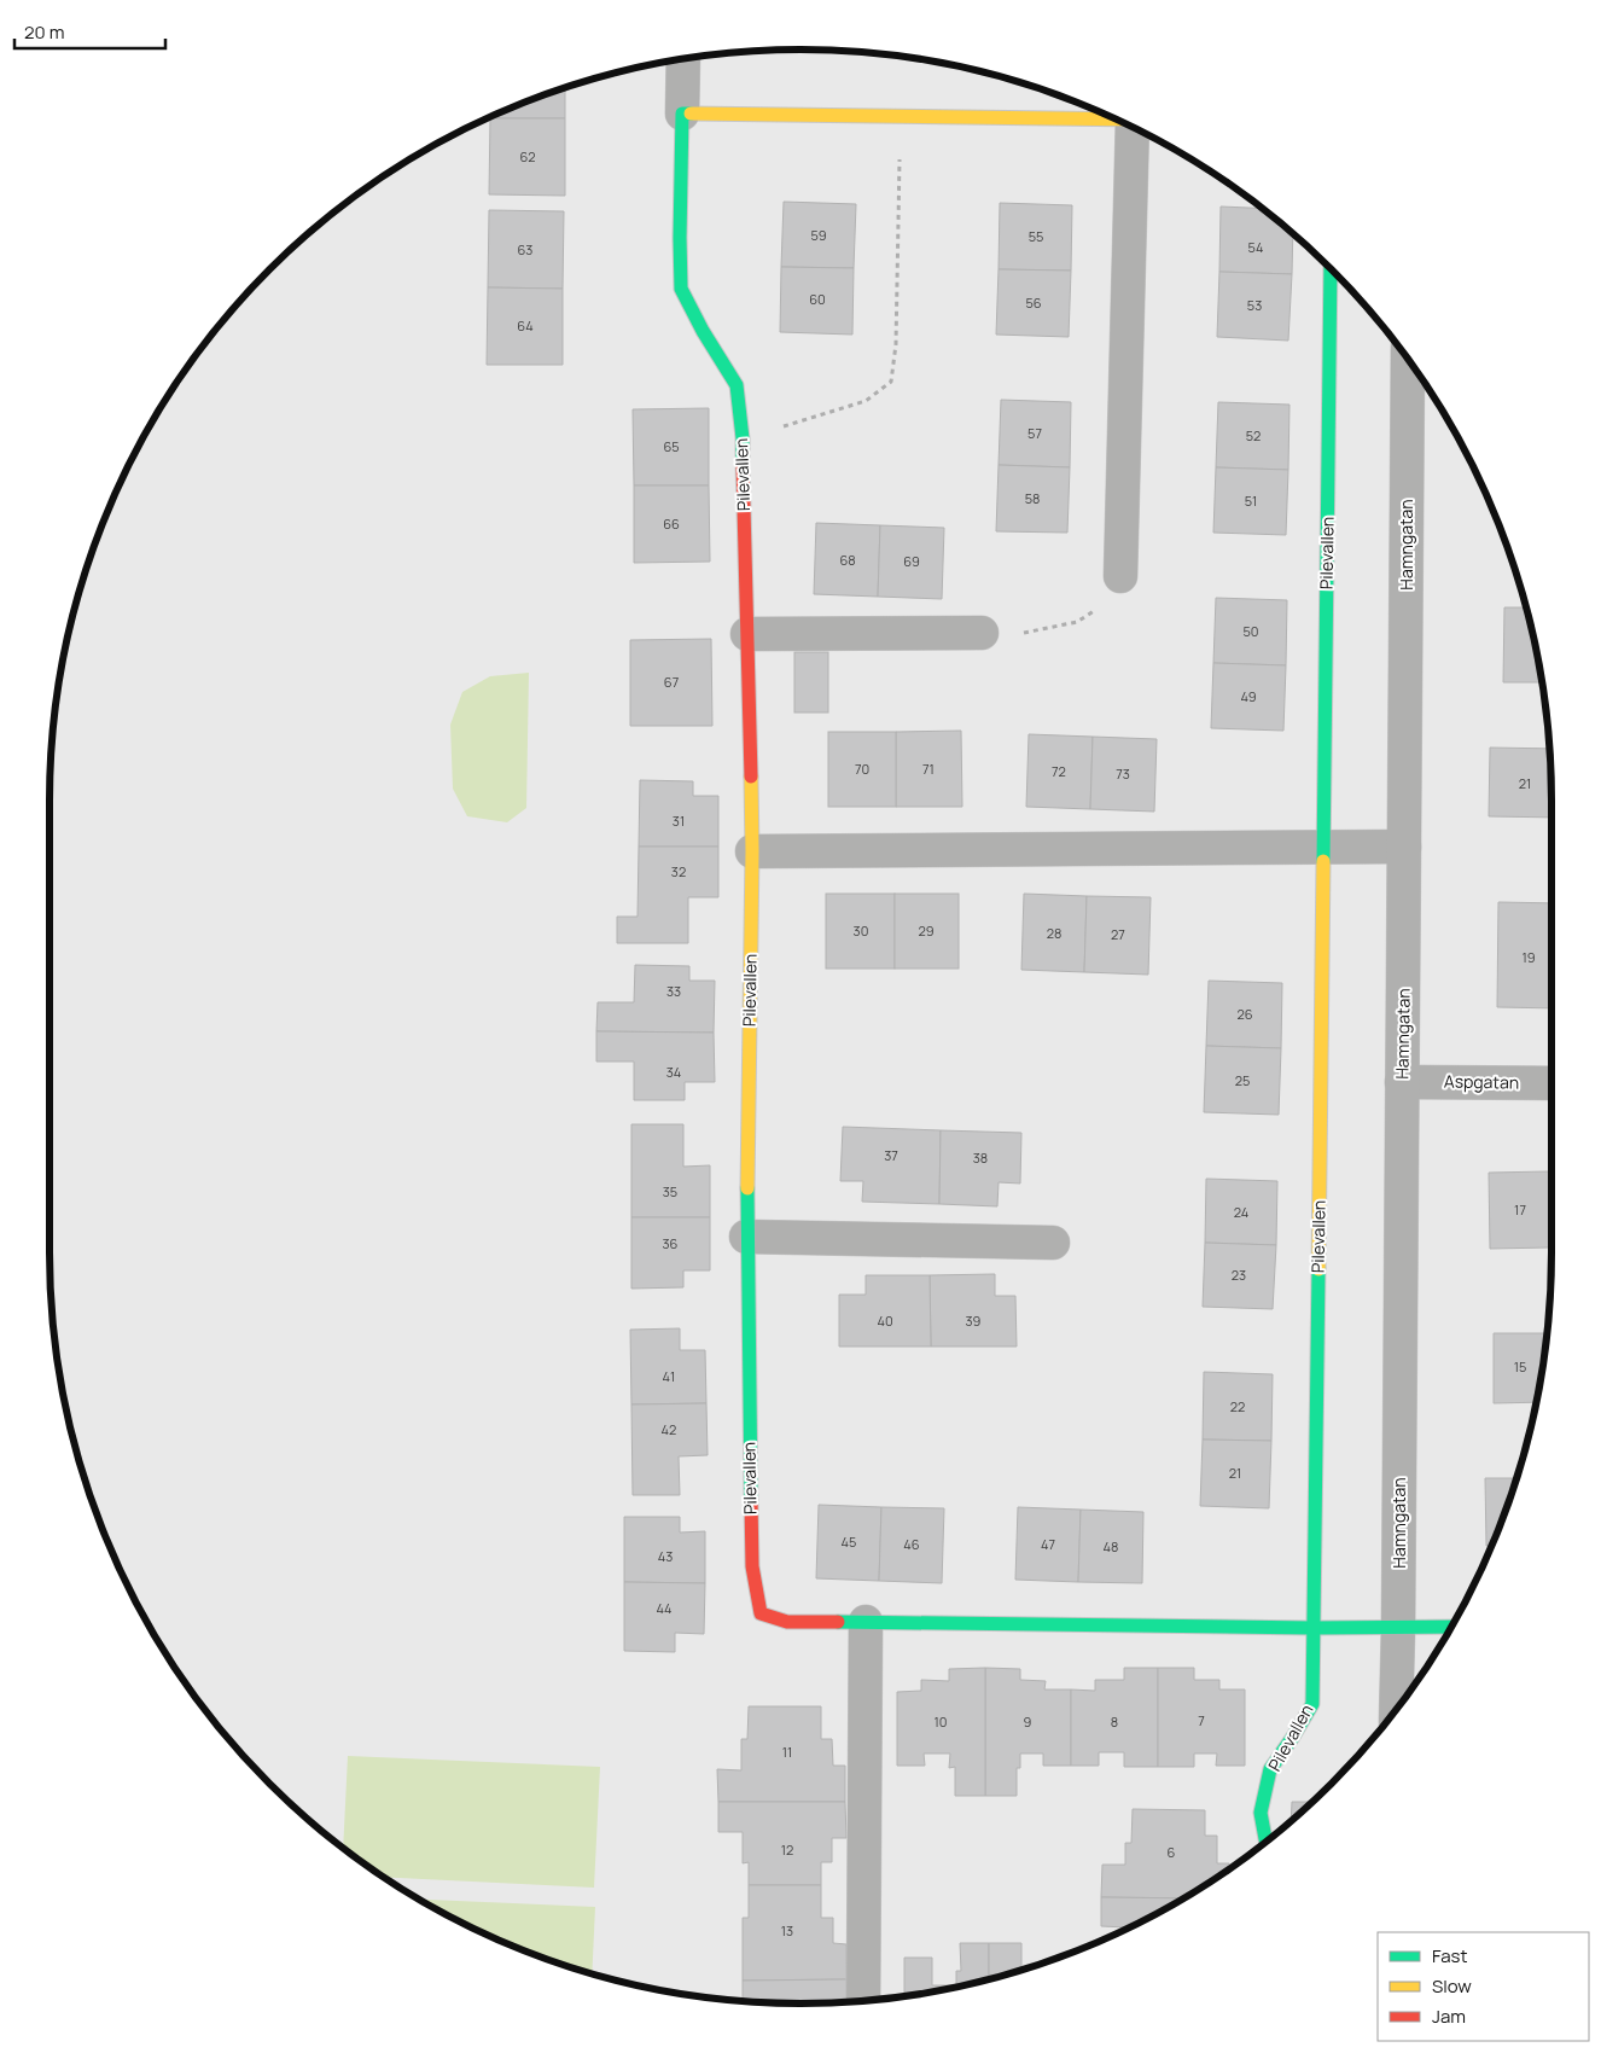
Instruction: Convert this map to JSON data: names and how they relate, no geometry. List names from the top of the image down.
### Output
{
  "streets": {
    "street": ["Pilevallen", "Hamngatan", "Aspgatan"]
  },
  "crossings": [
    ["Pilevallen", "Hamngatan"],
    ["Hamngatan", "Aspgatan"]
  ],
  "house_numbers": [
    "62",
    "59",
    "55",
    "54",
    "63",
    "60",
    "56",
    "53",
    "64",
    "57",
    "52",
    "65",
    "58",
    "51",
    "66",
    "68",
    "69",
    "50",
    "67",
    "49",
    "70",
    "71",
    "72",
    "73",
    "21",
    "31",
    "32",
    "30",
    "29",
    "28",
    "27",
    "19",
    "33",
    "26",
    "34",
    "25",
    "37",
    "38",
    "35",
    "17",
    "24",
    "36",
    "23",
    "40",
    "39",
    "15",
    "41",
    "22",
    "42",
    "21",
    "45",
    "46",
    "47",
    "48",
    "43",
    "44",
    "7",
    "10",
    "9",
    "8",
    "11",
    "12",
    "6",
    "13"
  ],
  "legend": ["Fast", "Slow", "Jam"],
  "scale_bar": "20 m"
}
